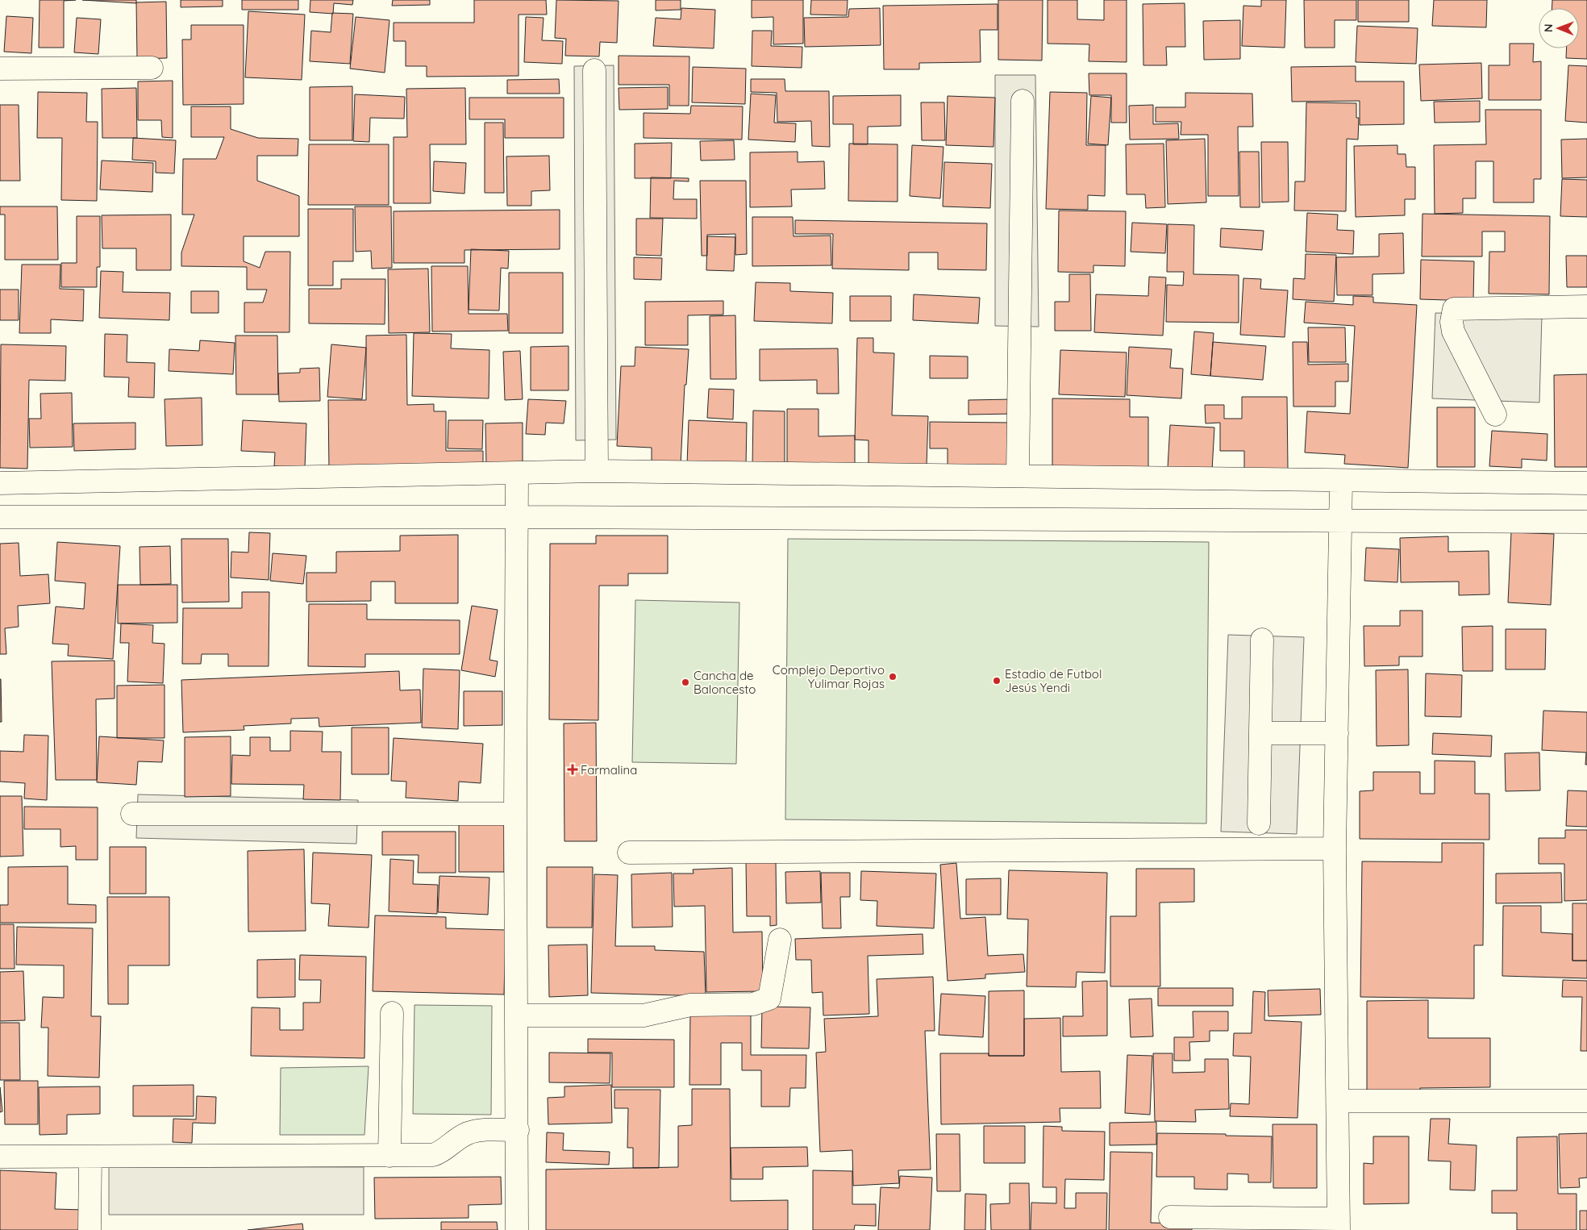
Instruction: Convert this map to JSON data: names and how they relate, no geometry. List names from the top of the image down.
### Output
{
  "places": {
    "other": ["Complejo Deportivo Yulimar Rojas", "Estadio de Futbol Jesús Yendi", "Cancha de Baloncesto"],
    "health": ["Farmalina"]
  },
  "north": "left"
}
